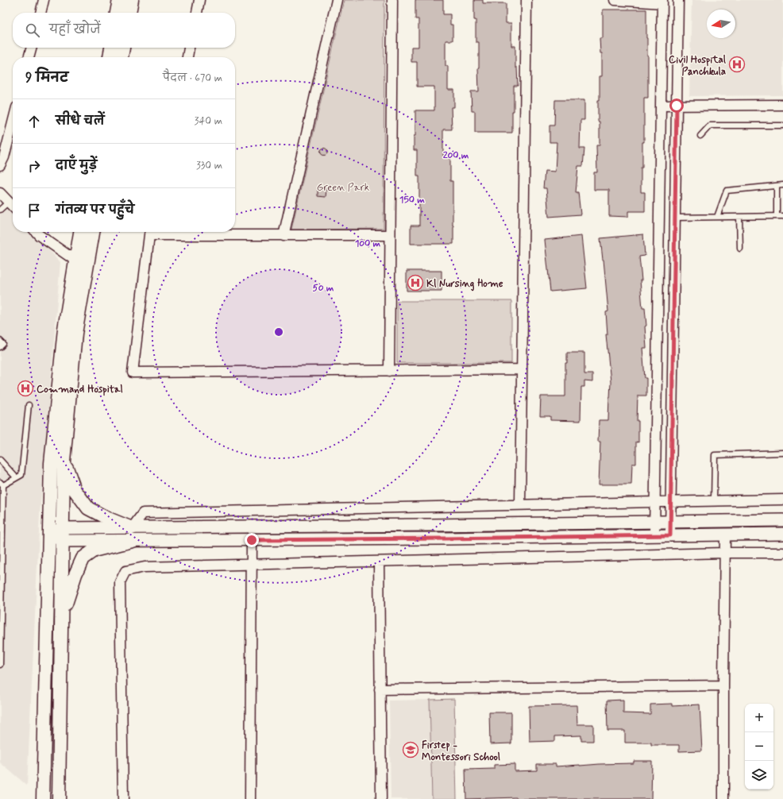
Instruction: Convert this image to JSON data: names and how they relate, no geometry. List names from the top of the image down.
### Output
{
  "parks": ["Green Park"],
  "places": {
    "hospital": ["Civil Hospital Panchkula", "Kl Nursing Home", "Command Hospital"],
    "school or university": ["Firstep - Montessori School"]
  },
  "north": "left",
  "page": {
    "search": "यहाँ खोजें",
    "heading": ["9 मिनट", "पैदल · 670 m"],
    "list": [
      ["सीधे चलें", "340 m"],
      ["दाएँ मुड़ें", "330 m"],
      "गंतव्य पर पहुँचे"
    ],
    "map_buttons": ["+", "−"]
  },
  "rings": [
    "200 m",
    "150 m",
    "100 m",
    "50 m"
  ]
}
